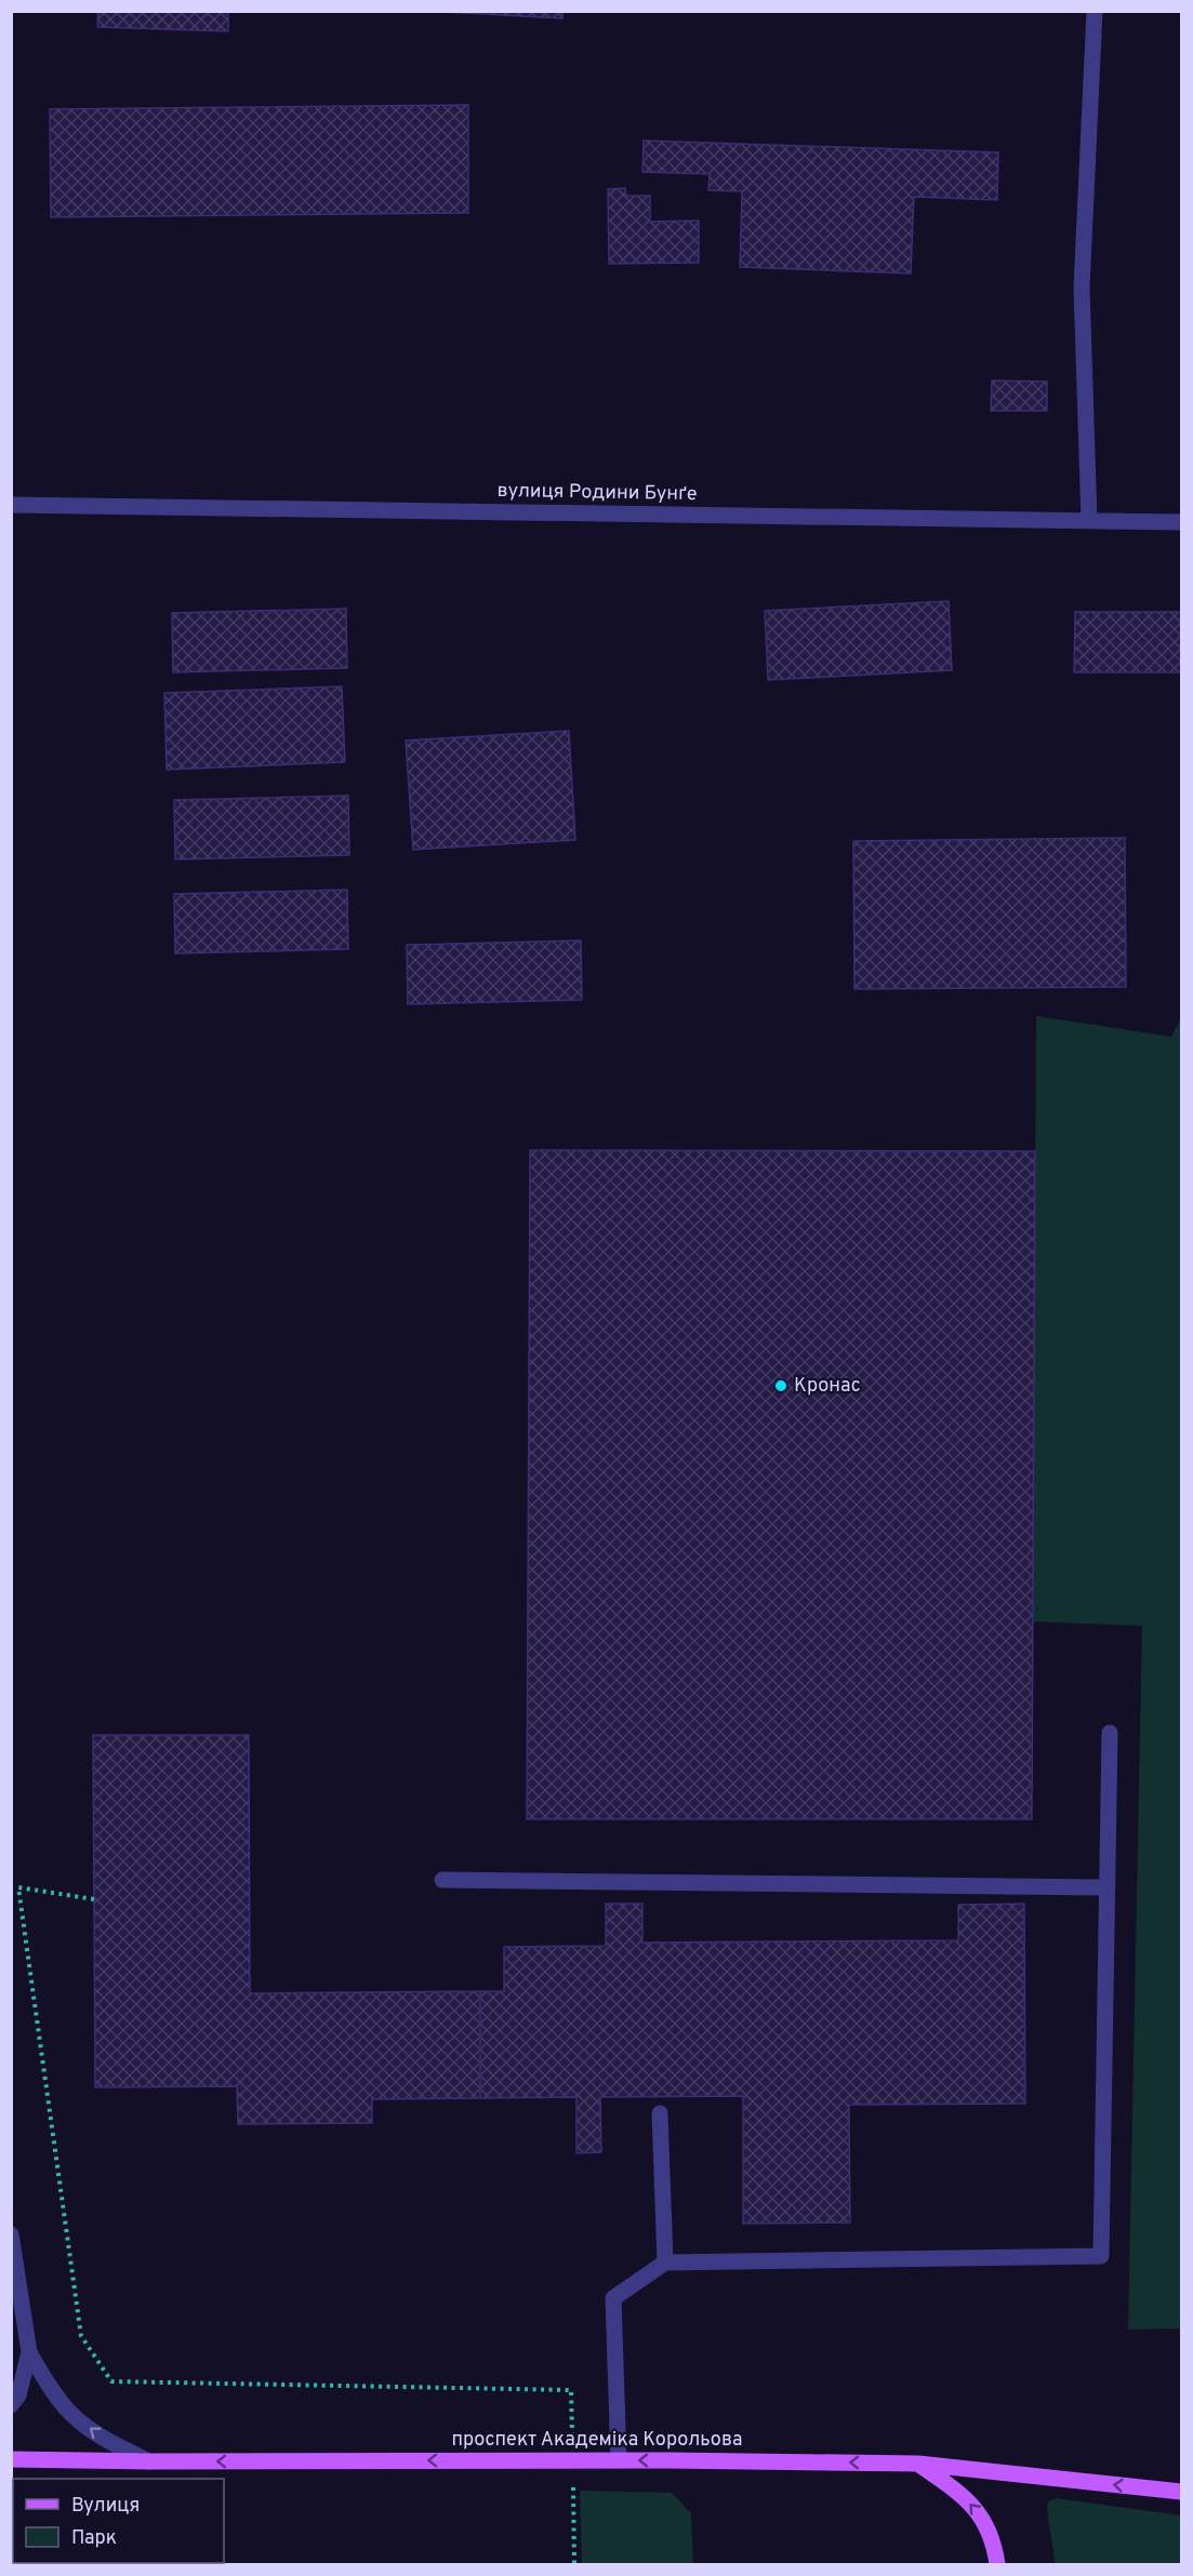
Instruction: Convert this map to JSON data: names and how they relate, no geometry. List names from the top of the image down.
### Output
{
  "streets": {
    "main road": ["проспект Академіка Корольова"],
    "street": ["вулиця Родини Бунґе"]
  },
  "one_way": ["проспект Академіка Корольова"],
  "places": ["Кронас"],
  "legend": ["Вулиця", "Парк"]
}
